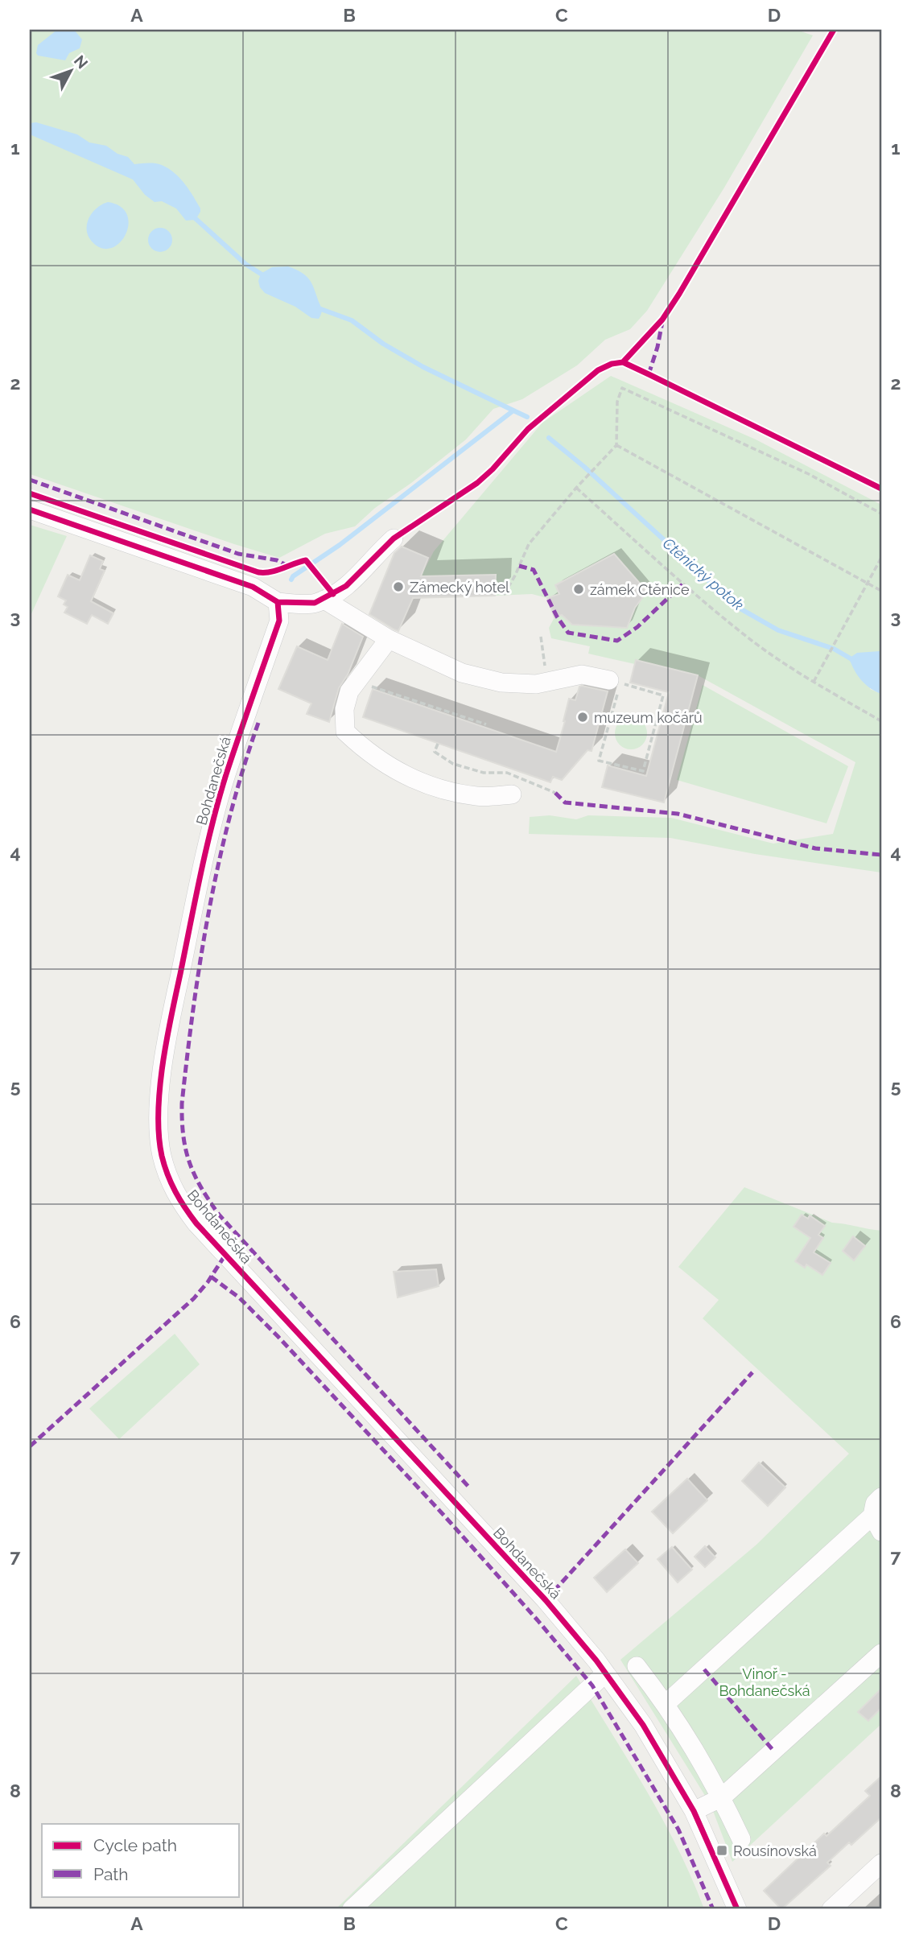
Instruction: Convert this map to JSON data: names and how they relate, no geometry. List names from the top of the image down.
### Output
{
  "streets": {
    "street": ["Bohdanečská"]
  },
  "water": ["Ctěnický potok"],
  "parks": ["Vinoř - Bohdanečská"],
  "places": {
    "other": ["Zámecký hotel", "zámek Ctěnice", "muzeum kočárů"],
    "transit": ["Rousínovská"]
  },
  "legend": ["Cycle path", "Path"],
  "north": "top right",
  "grid": {
    "columns": [
      "A",
      "B",
      "C",
      "D"
    ],
    "rows": [
      "1",
      "2",
      "3",
      "4",
      "5",
      "6",
      "7",
      "8"
    ]
  }
}
